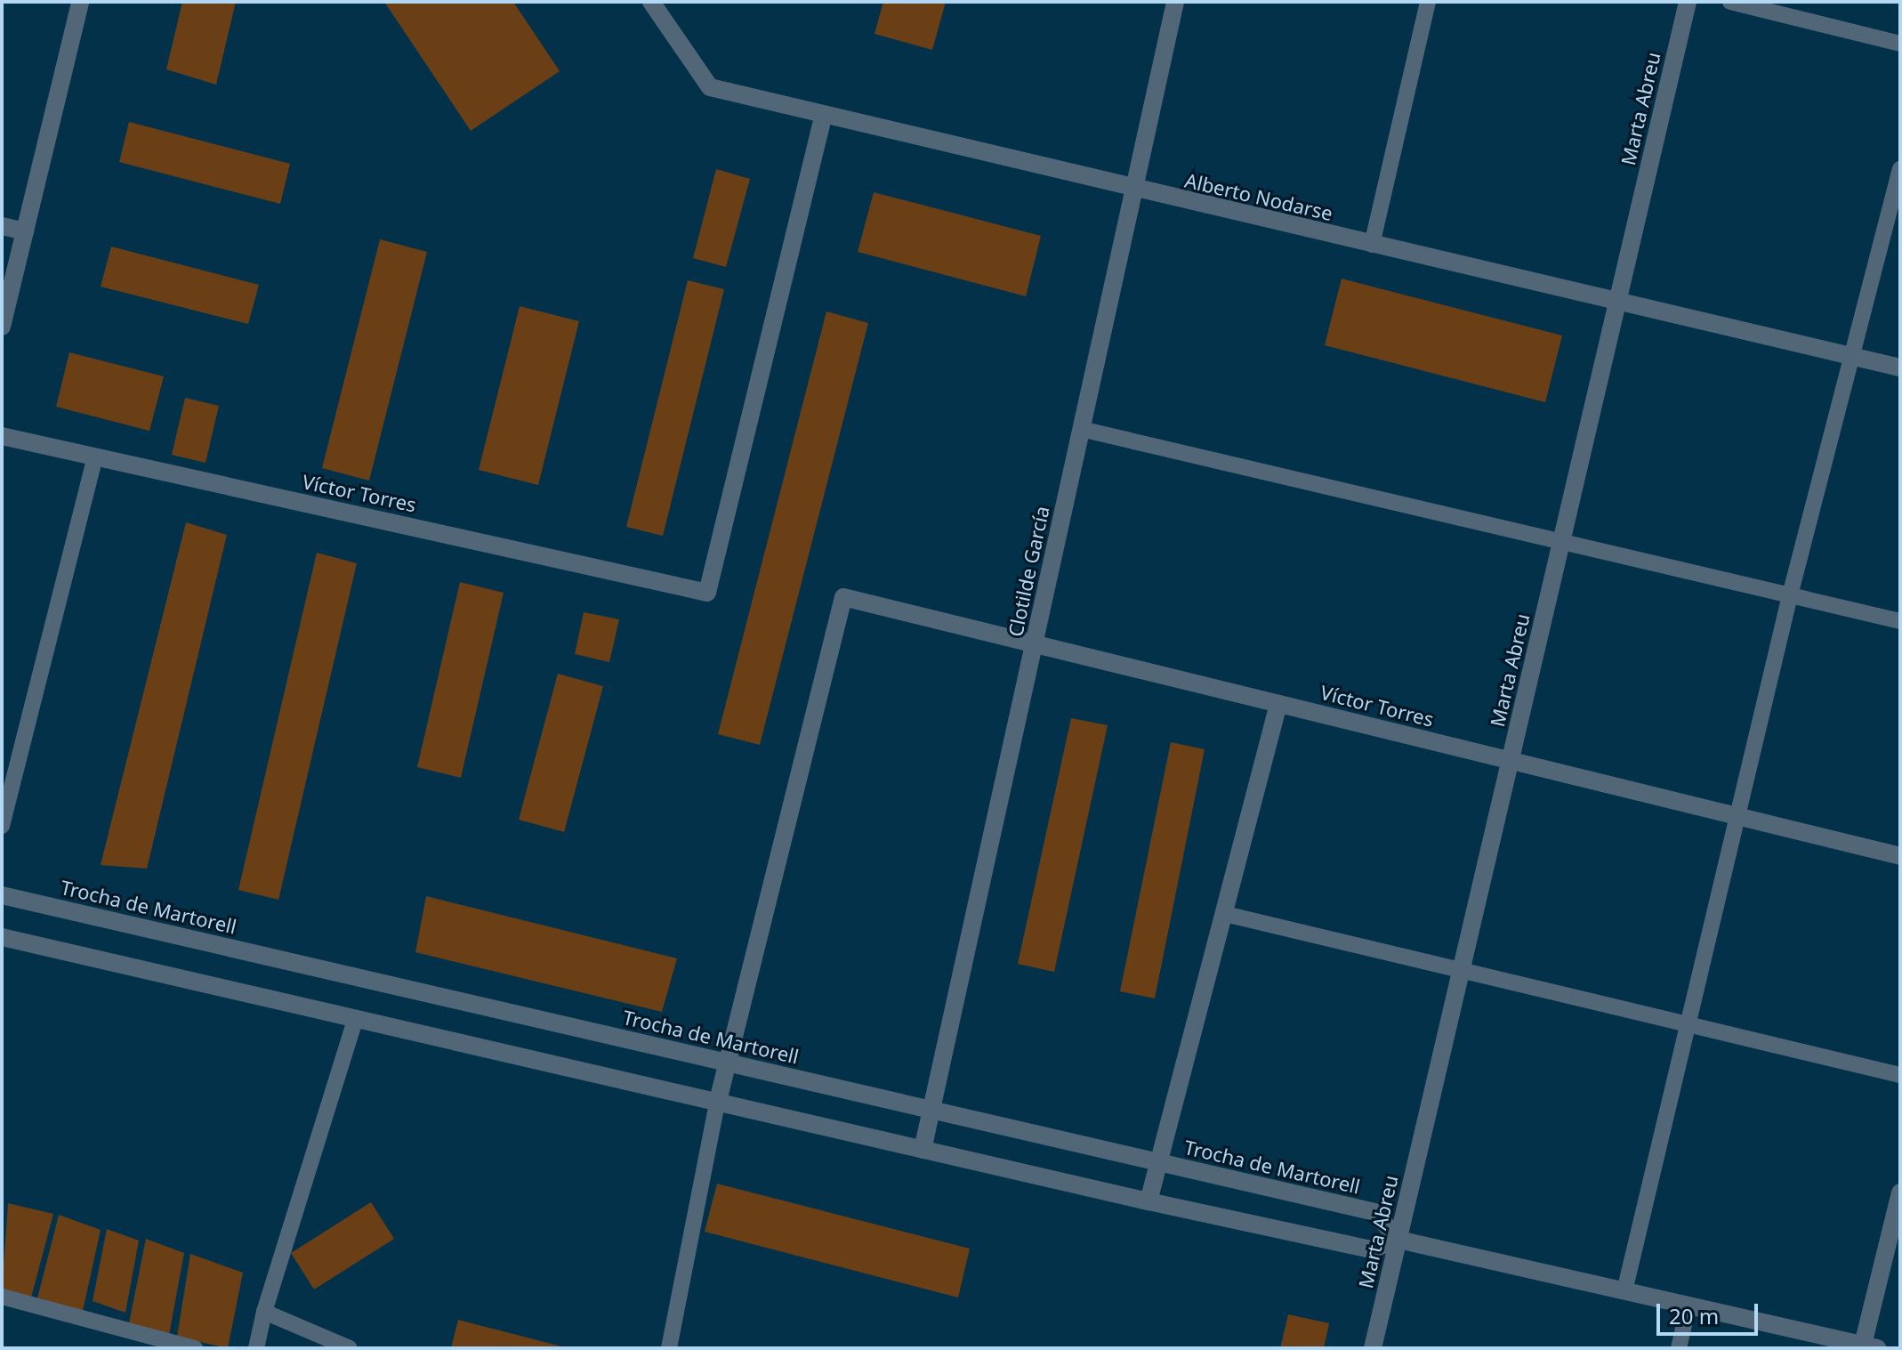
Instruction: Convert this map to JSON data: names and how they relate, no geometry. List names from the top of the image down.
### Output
{
  "streets": {
    "street": [
      "Marta Abreu",
      "Alberto Nodarse",
      "Víctor Torres",
      "Clotilde García",
      "Trocha de Martorell"
    ]
  },
  "crossings": [
    ["Marta Abreu", "Alberto Nodarse"],
    ["Marta Abreu", "Víctor Torres"],
    ["Marta Abreu", "Trocha de Martorell"],
    ["Alberto Nodarse", "Víctor Torres"],
    ["Alberto Nodarse", "Clotilde García"],
    ["Víctor Torres", "Clotilde García"],
    ["Víctor Torres", "Trocha de Martorell"],
    ["Clotilde García", "Trocha de Martorell"]
  ],
  "scale_bar": "20 m"
}
